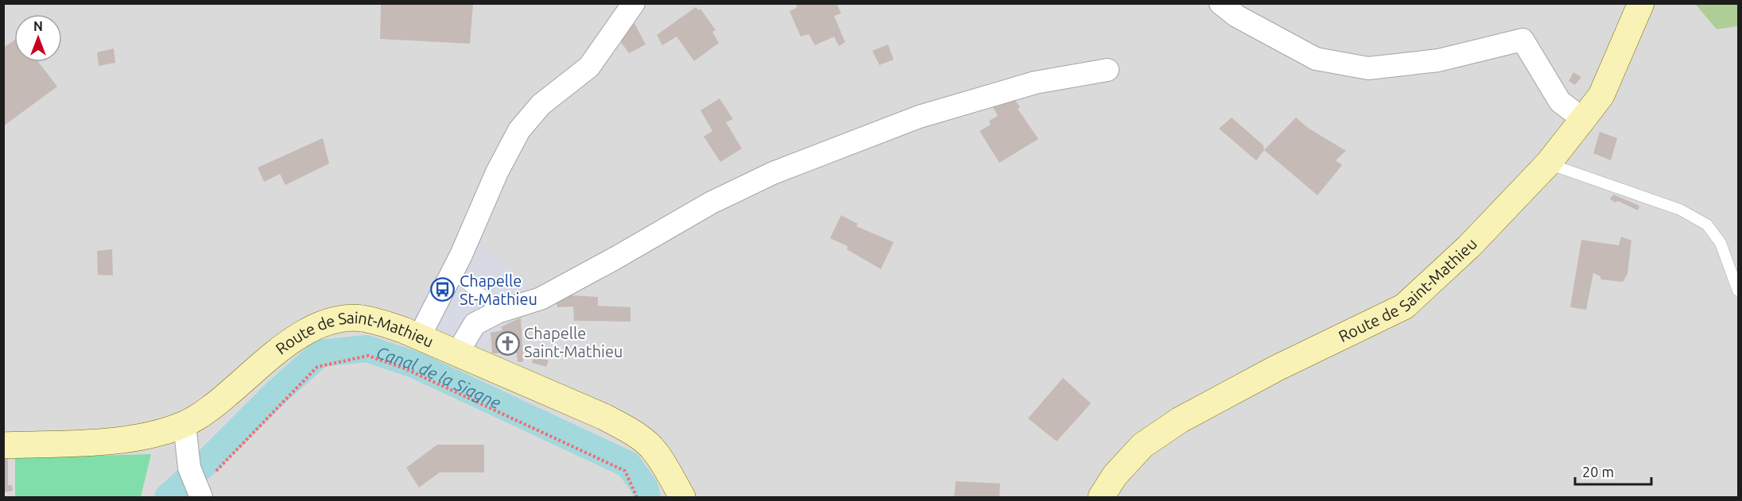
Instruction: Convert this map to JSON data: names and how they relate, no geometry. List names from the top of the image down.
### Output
{
  "streets": {
    "street": ["Route de Saint-Mathieu"]
  },
  "water": ["Canal de la Siagne"],
  "places": {
    "bus stop": ["Chapelle St-Mathieu"],
    "church": ["Chapelle Saint-Mathieu"]
  },
  "scale_bar": "20 m",
  "north": "top"
}
